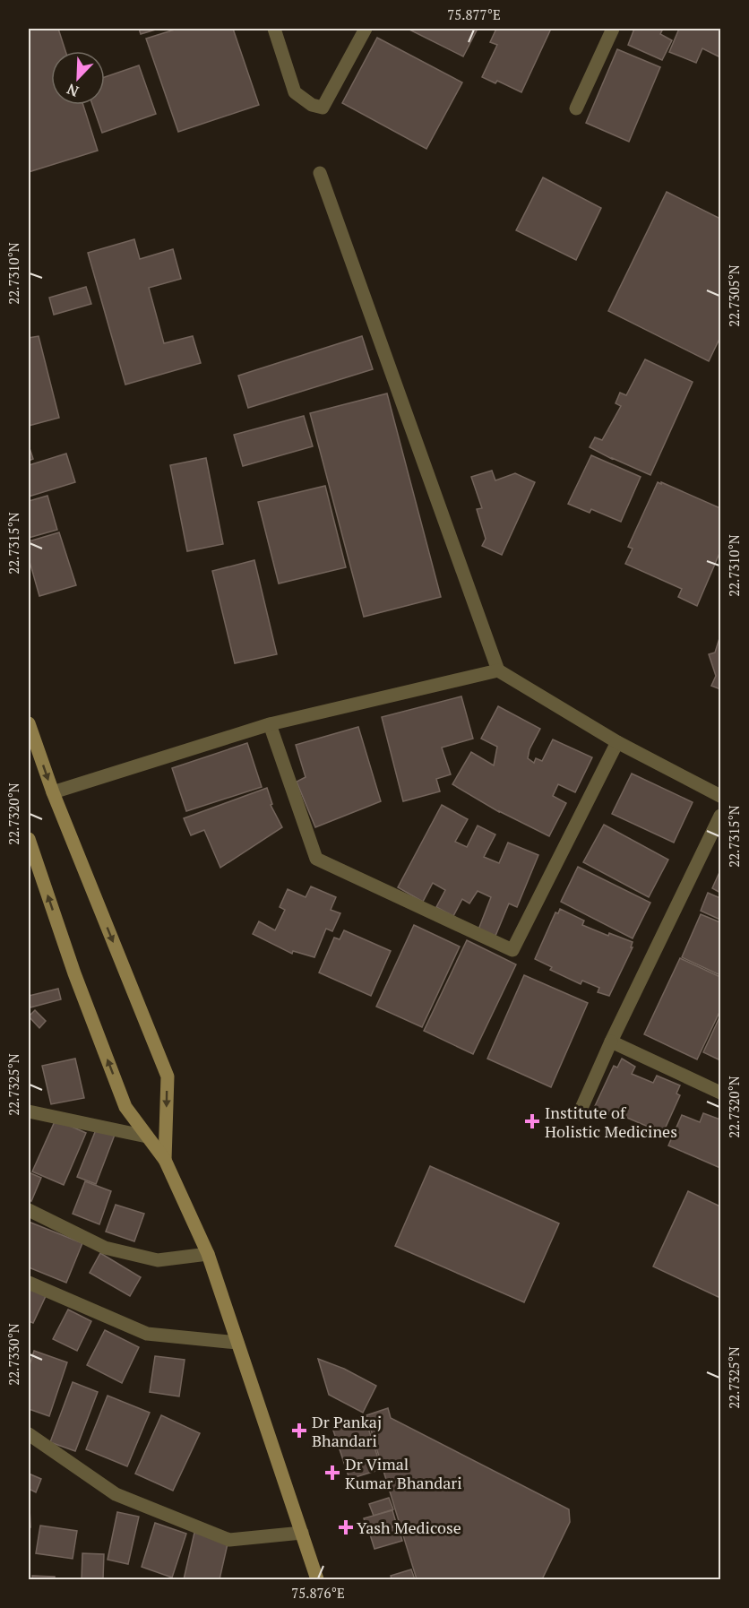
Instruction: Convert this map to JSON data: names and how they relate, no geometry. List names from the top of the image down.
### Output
{
  "places": {
    "health": [
      "Institute of Holistic Medicines",
      "Dr Pankaj Bhandari",
      "Dr Vimal Kumar Bhandari",
      "Yash Medicose"
    ]
  },
  "north": "bottom left",
  "coordinates": [
    "75.877°E",
    "22.7310°N",
    "22.7305°N",
    "22.7315°N",
    "22.7320°N",
    "22.7325°N",
    "22.7330°N",
    "75.876°E"
  ]
}
